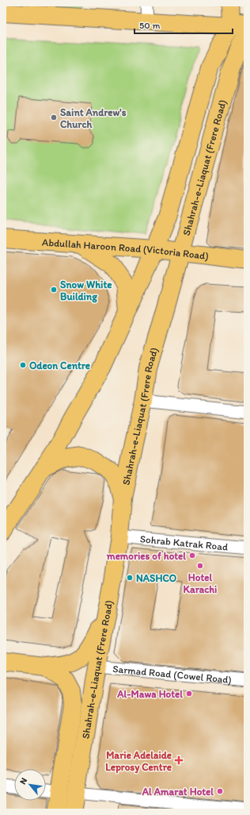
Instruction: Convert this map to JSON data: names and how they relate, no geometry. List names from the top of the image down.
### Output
{
  "streets": {
    "main road": ["Shahrah-e-Liaquat (Frere Road)", "Abdullah Haroon Road (Victoria Road)"],
    "street": ["Sohrab Katrak Road", "Sarmad Road (Cowel Road)"]
  },
  "crossings": [
    ["Shahrah-e-Liaquat (Frere Road)", "Abdullah Haroon Road (Victoria Road)"],
    ["Shahrah-e-Liaquat (Frere Road)", "Sohrab Katrak Road"],
    ["Shahrah-e-Liaquat (Frere Road)", "Sarmad Road (Cowel Road)"]
  ],
  "places": {
    "other": [
      "Saint Andrew's Church",
      "Snow White Building",
      "Odeon Centre",
      "memories of hotel",
      "Hotel Karachi",
      "NASHCO",
      "Al-Mawa Hotel",
      "Al Amarat Hotel"
    ],
    "health": ["Marie Adelaide Leprosy Centre"]
  },
  "scale_bar": "50 m",
  "north": "top left"
}
